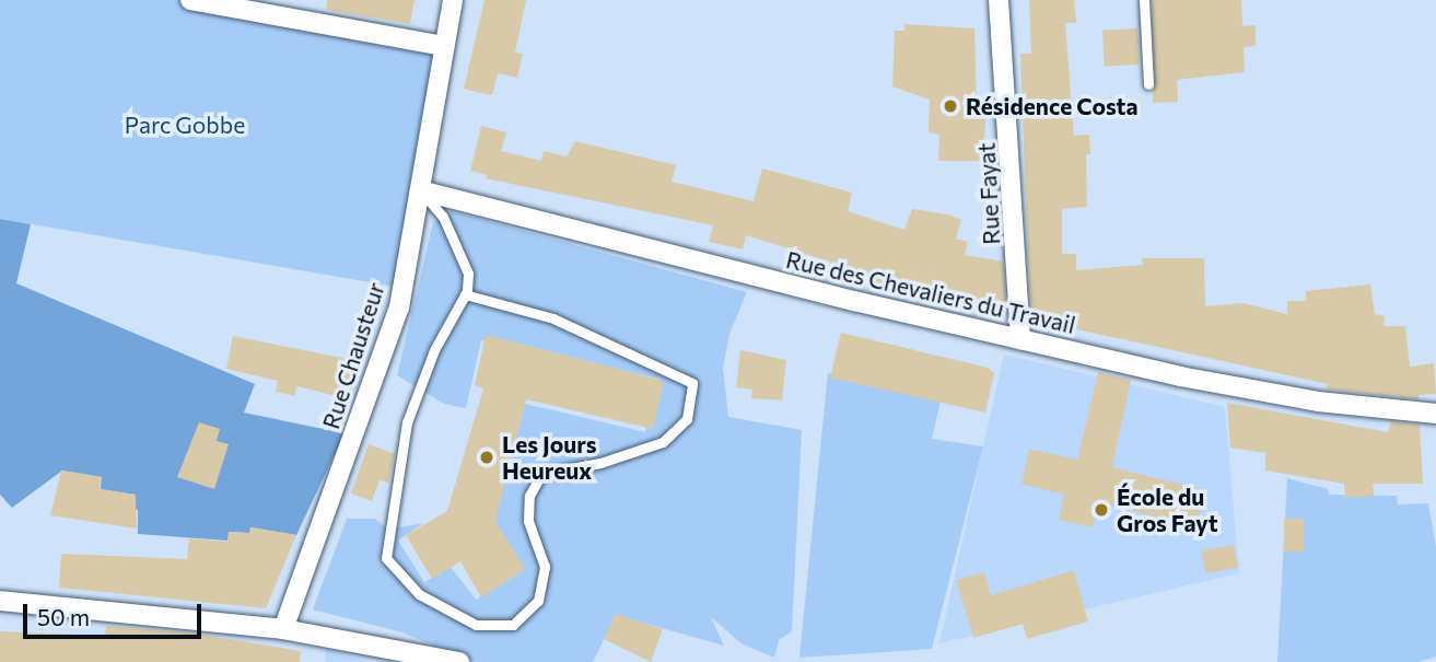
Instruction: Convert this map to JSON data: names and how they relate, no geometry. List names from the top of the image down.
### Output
{
  "streets": {
    "street": ["Rue Fayat", "Rue des Chevaliers du Travail", "Rue Chausteur"]
  },
  "crossings": [
    ["Rue Fayat", "Rue des Chevaliers du Travail"],
    ["Rue des Chevaliers du Travail", "Rue Chausteur"]
  ],
  "parks": ["Parc Gobbe"],
  "places": ["Résidence Costa", "Les Jours Heureux", "École du Gros Fayt"],
  "scale_bar": "50 m"
}
